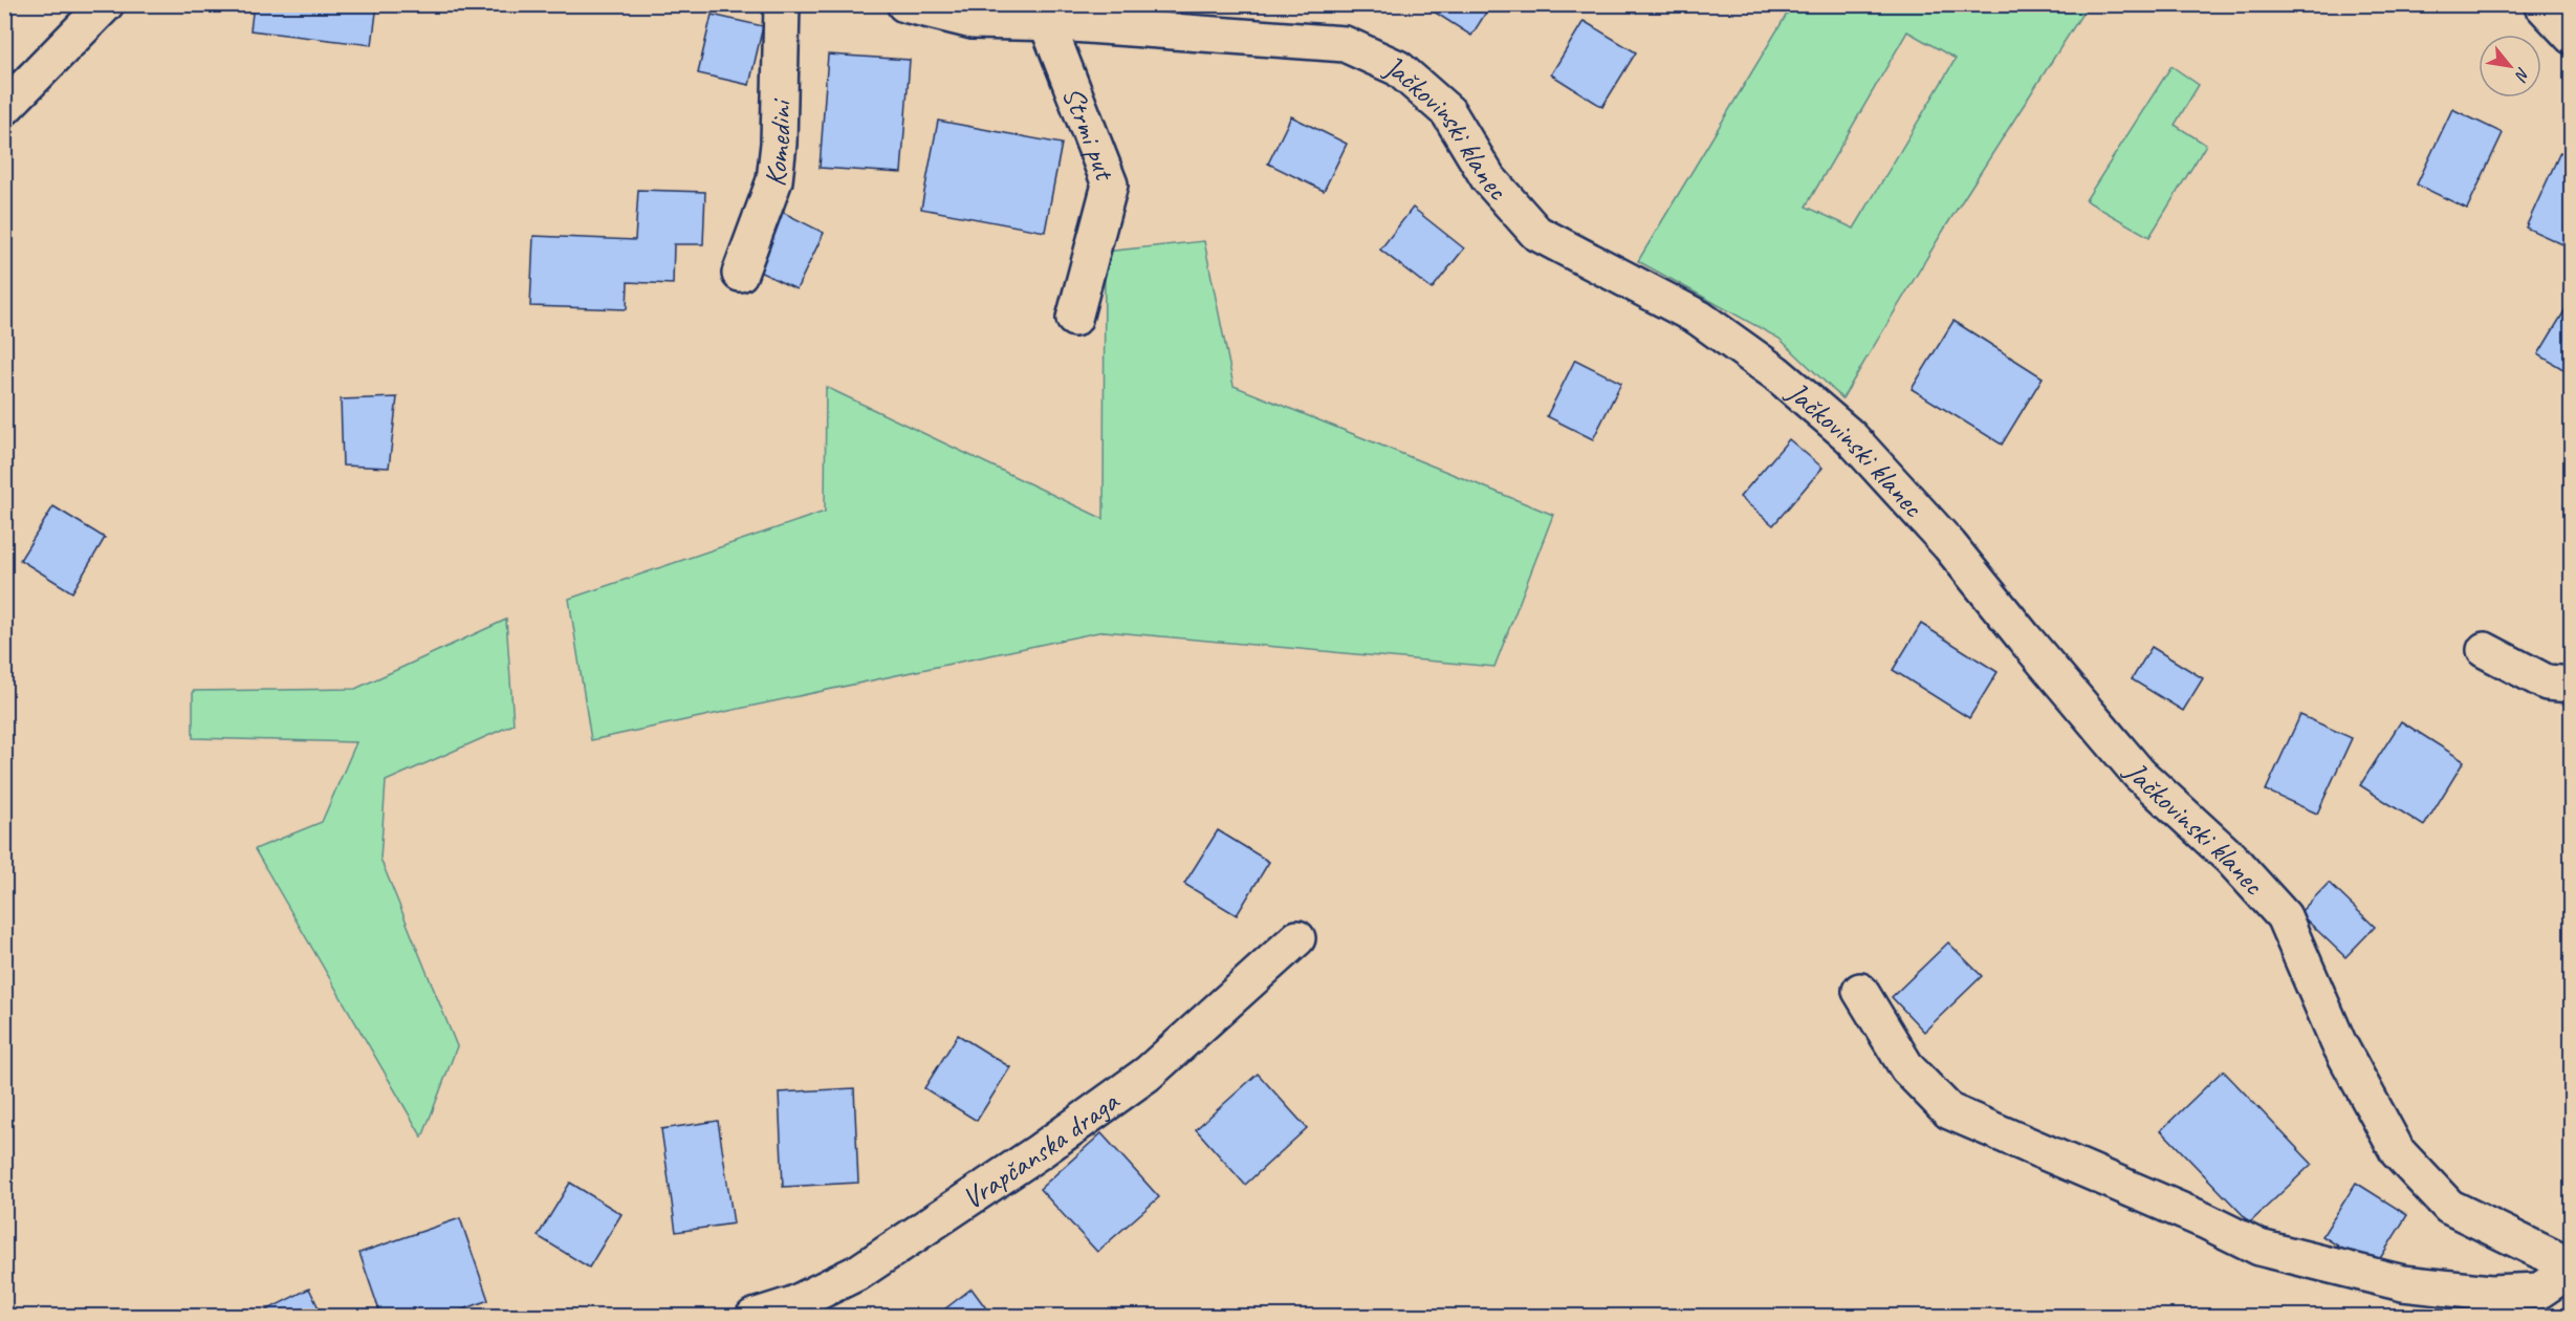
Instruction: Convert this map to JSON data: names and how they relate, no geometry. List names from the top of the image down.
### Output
{
  "streets": {
    "street": [
      "Jačkovinski klanec",
      "Strmi put",
      "Komedini",
      "Vrapčanska draga"
    ]
  },
  "crossings": [
    ["Jačkovinski klanec", "Strmi put"]
  ],
  "north": "bottom right"
}
